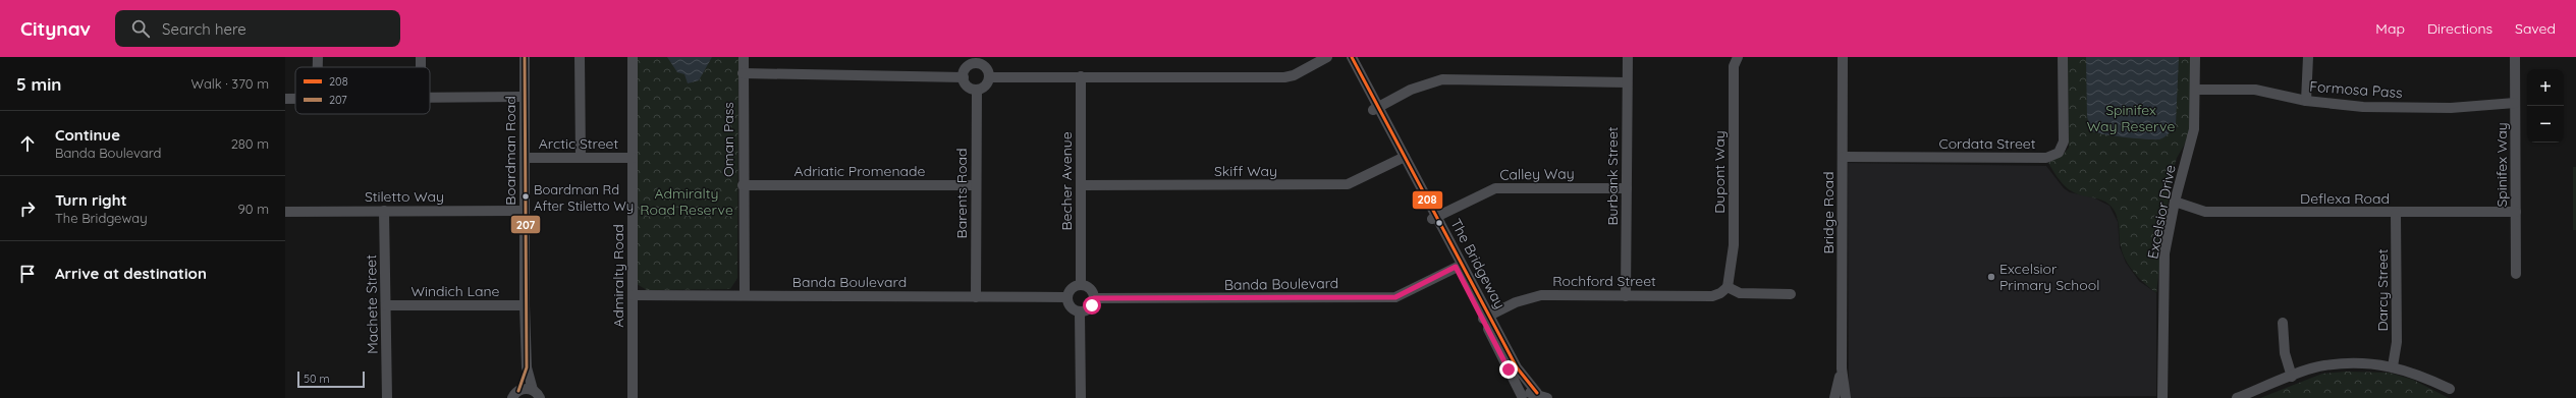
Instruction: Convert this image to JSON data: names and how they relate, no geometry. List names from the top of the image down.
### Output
{
  "streets": {
    "street": [
      "Formosa Pass",
      "Oman Pass",
      "Arctic Street",
      "Cordata Street",
      "Boardman Road",
      "Spinifex Way",
      "Adriatic Promenade",
      "Skiff Way",
      "Dupont Way",
      "Calley Way",
      "Burbank Street",
      "Becher Avenue",
      "Barents Road",
      "Stiletto Way",
      "Deflexa Road",
      "Excelsior Drive",
      "Bridge Road",
      "The Bridgeway",
      "Admiralty Road",
      "Rochford Street",
      "Banda Boulevard",
      "Darcy Street",
      "Windich Lane",
      "Machete Street"
    ]
  },
  "crossings": [
    ["Formosa Pass", "Spinifex Way"],
    ["Formosa Pass", "Excelsior Drive"],
    ["Oman Pass", "Adriatic Promenade"],
    ["Oman Pass", "Banda Boulevard"],
    ["Arctic Street", "Boardman Road"],
    ["Arctic Street", "Admiralty Road"],
    ["Cordata Street", "Bridge Road"],
    ["Boardman Road", "Stiletto Way"],
    ["Boardman Road", "Windich Lane"],
    ["Spinifex Way", "Deflexa Road"],
    ["Adriatic Promenade", "Barents Road"],
    ["Skiff Way", "Becher Avenue"],
    ["Skiff Way", "The Bridgeway"],
    ["Dupont Way", "Rochford Street"],
    ["Calley Way", "Burbank Street"],
    ["Calley Way", "The Bridgeway"],
    ["Burbank Street", "Rochford Street"],
    ["Becher Avenue", "Banda Boulevard"],
    ["Barents Road", "Banda Boulevard"],
    ["Stiletto Way", "Machete Street"],
    ["Deflexa Road", "Excelsior Drive"],
    ["Deflexa Road", "Darcy Street"],
    ["The Bridgeway", "Rochford Street"],
    ["The Bridgeway", "Banda Boulevard"],
    ["Admiralty Road", "Banda Boulevard"],
    ["Windich Lane", "Machete Street"]
  ],
  "parks": ["Spinifex Way Reserve", "Admiralty Road Reserve"],
  "places": ["Boardman Rd After Stiletto Wy", "Excelsior Primary School"],
  "lines": ["transit line 208", "transit line 207"],
  "legend": ["208", "207"],
  "scale_bar": "50 m",
  "page": {
    "header": "Citynav",
    "search": "Search here",
    "nav": ["Map", "Directions", "Saved"],
    "heading": ["5 min", "Walk · 370 m"],
    "map_buttons": ["+", "−"],
    "list": [
      ["Continue", "Banda Boulevard", "280 m"],
      ["Turn right", "The Bridgeway", "90 m"],
      "Arrive at destination"
    ],
    "scale": "50 m"
  }
}
